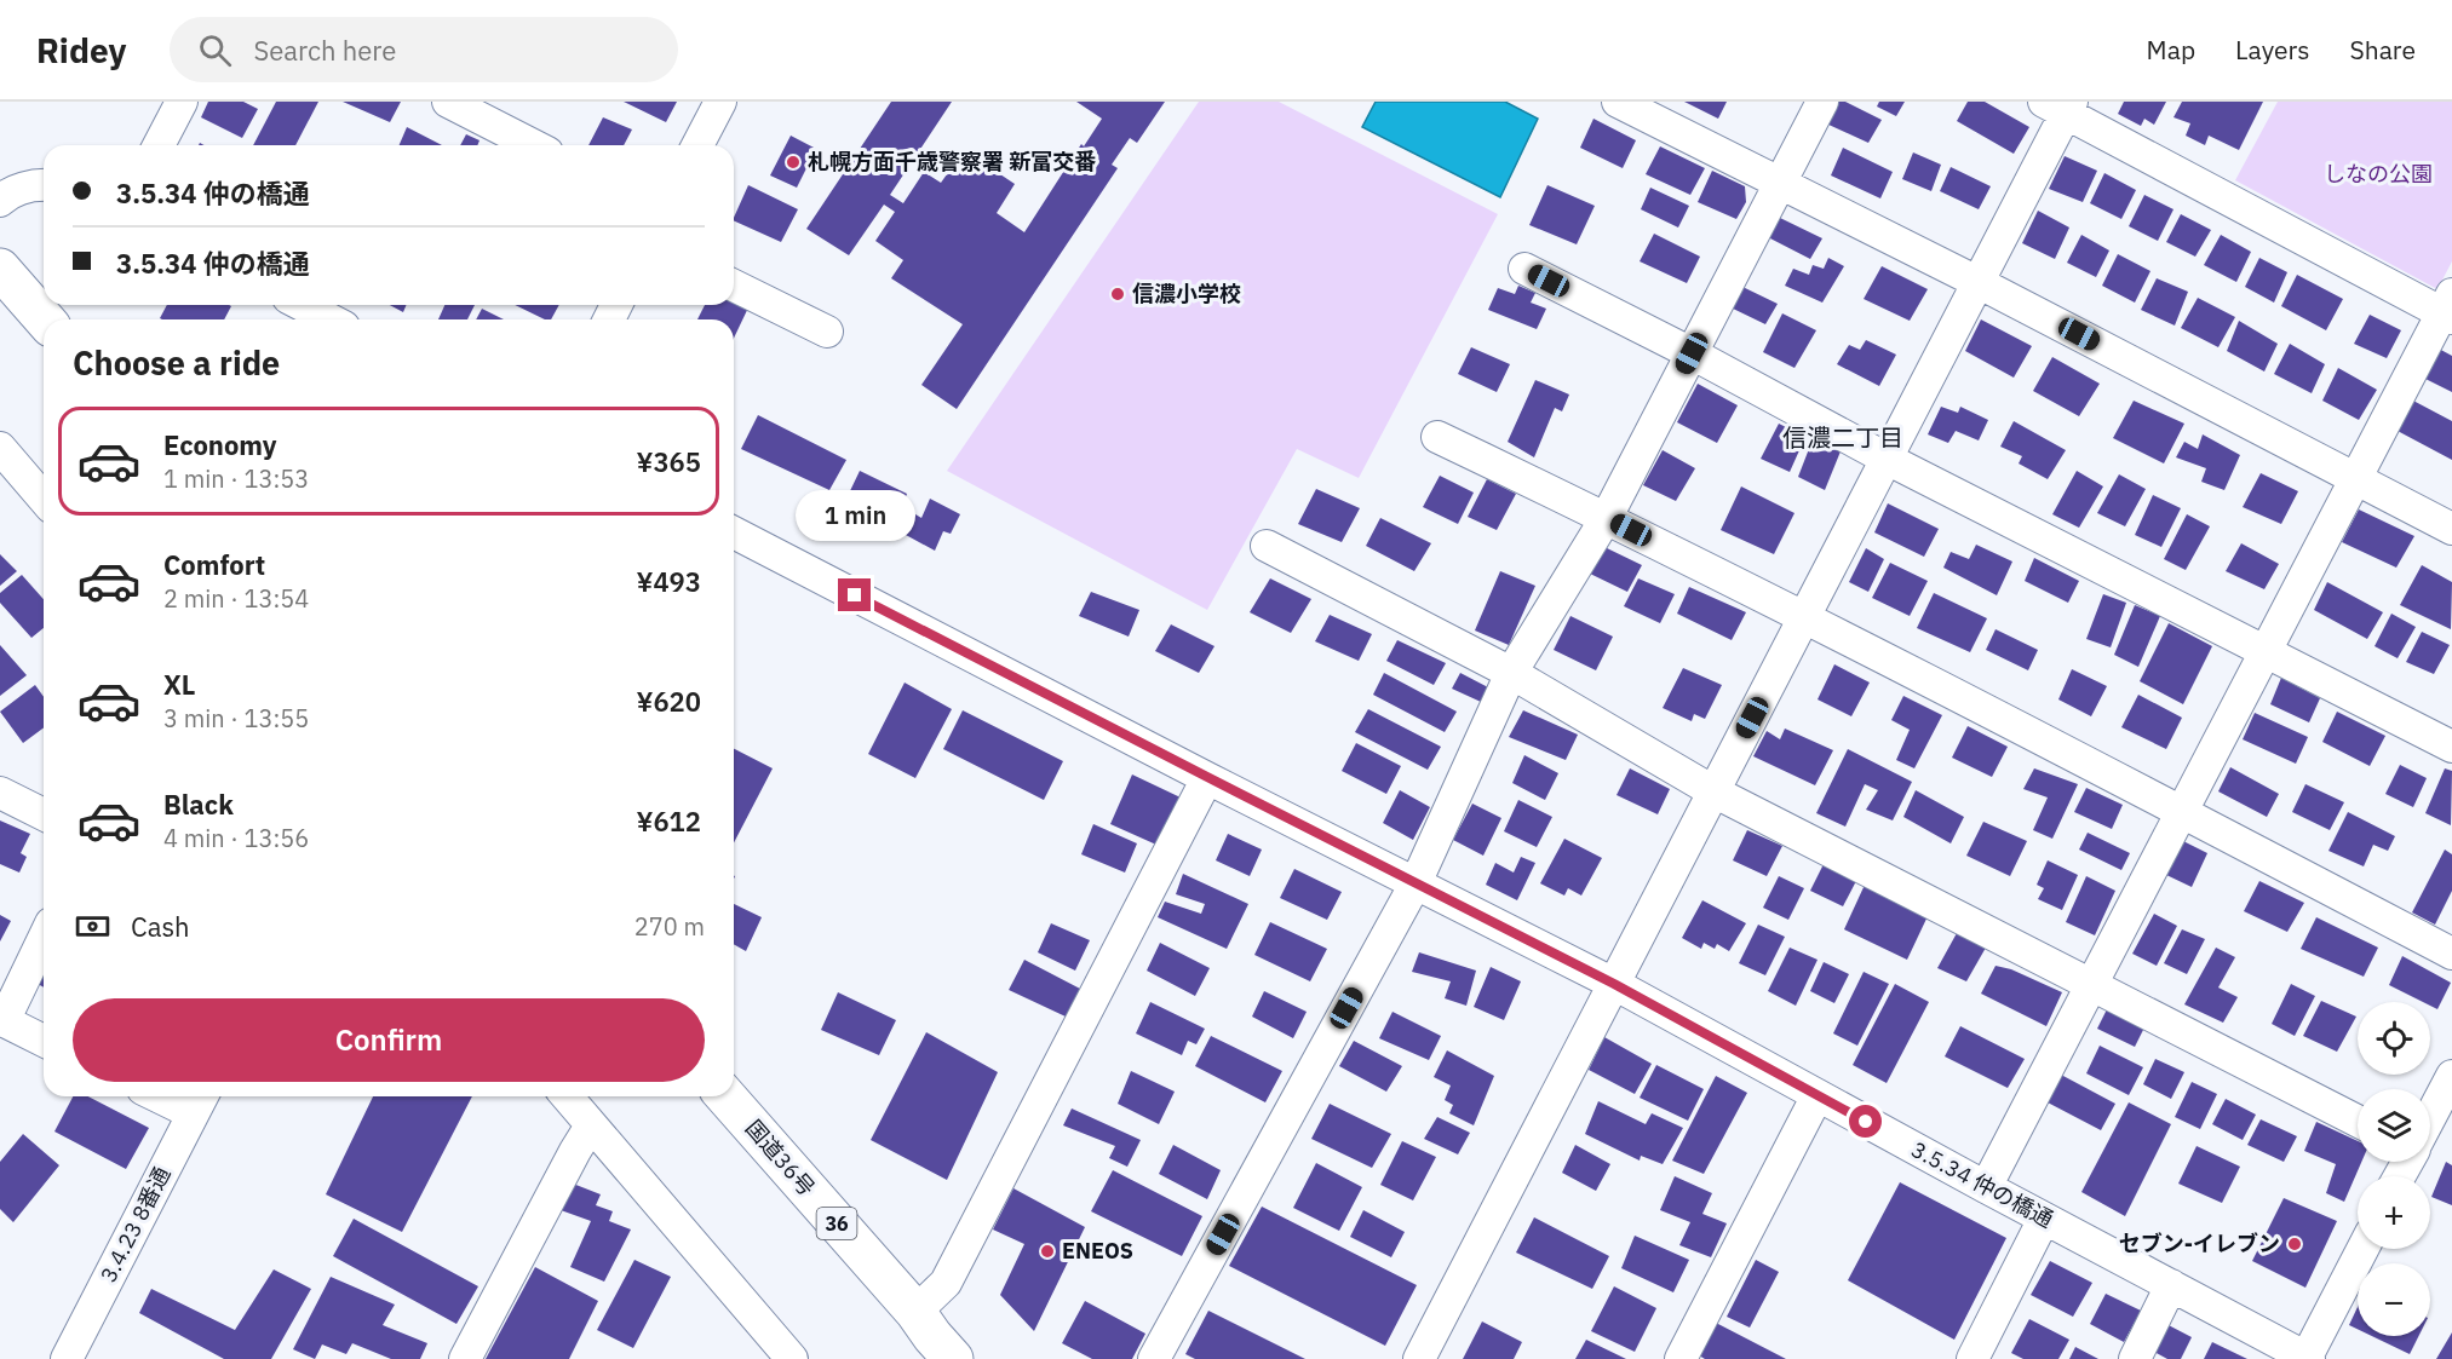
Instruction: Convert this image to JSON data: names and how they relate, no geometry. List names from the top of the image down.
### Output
{
  "streets": {
    "highway": ["国道36号", "36"],
    "street": ["3.5.34 仲の橋通", "3.4.23 8番通"]
  },
  "districts": ["信濃二丁目"],
  "parks": ["しなの公園"],
  "places": [
    "札幌方面千歳警察署 新富交番",
    "信濃小学校",
    "セブン-イレブン",
    "ENEOS"
  ],
  "page": {
    "header": "Ridey",
    "search": "Search here",
    "nav": ["Map", "Layers", "Share"],
    "banner": ["3.5.34 仲の橋通", "3.5.34 仲の橋通"],
    "heading": "Choose a ride",
    "list": [
      {
        "name": "Economy",
        "note": "1 min · 13:53",
        "value": "¥365"
      },
      {
        "name": "Comfort",
        "note": "2 min · 13:54",
        "value": "¥493"
      },
      {
        "name": "XL",
        "note": "3 min · 13:55",
        "value": "¥620"
      },
      {
        "name": "Black",
        "note": "4 min · 13:56",
        "value": "¥612"
      }
    ],
    "bubble": "1 min",
    "pay": ["Cash", "270 m"],
    "buttons": "Confirm",
    "map_buttons": ["+", "−"]
  }
}
